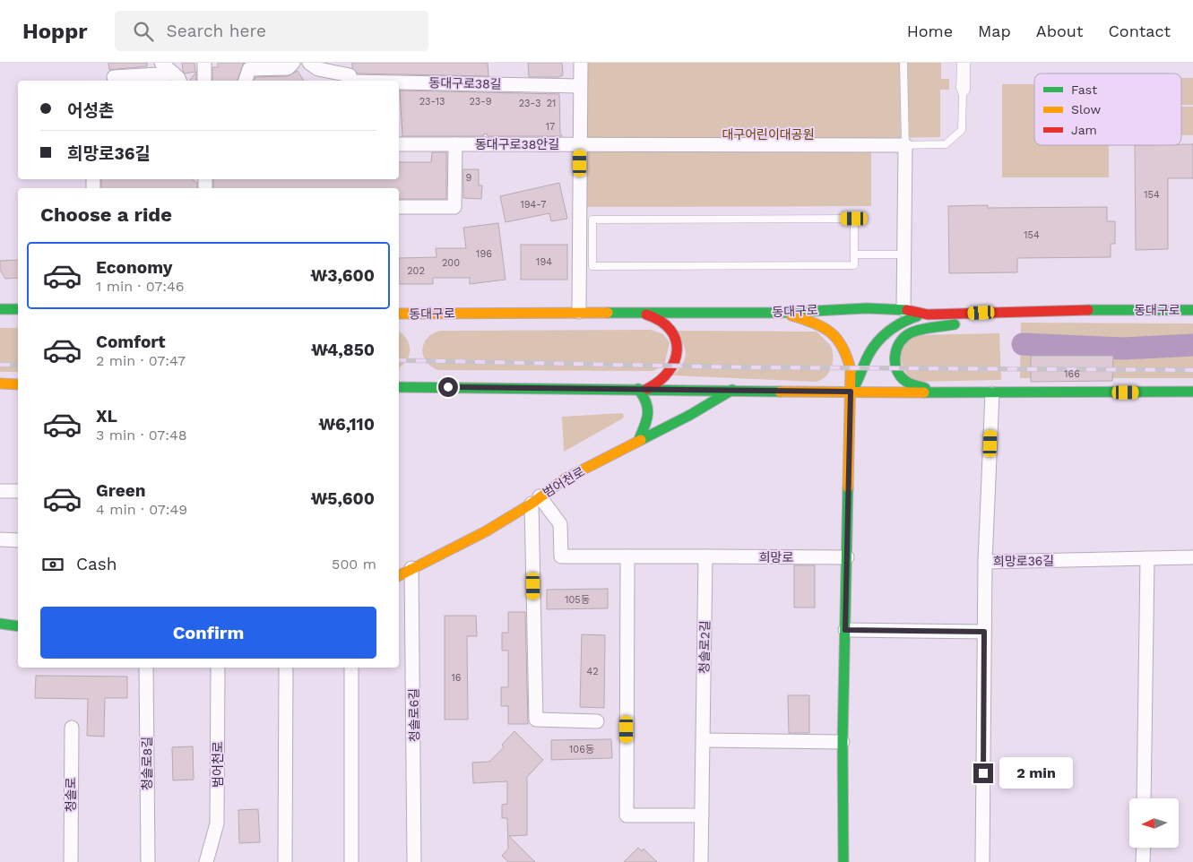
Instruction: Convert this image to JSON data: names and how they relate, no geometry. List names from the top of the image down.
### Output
{
  "streets": {
    "main road": ["동대구로", "범어천로"],
    "street": [
      "동대구로38길",
      "동대구로38안길",
      "희망로",
      "희망로36길",
      "청솔로2길",
      "청솔로6길",
      "청솔로8길",
      "청솔로"
    ]
  },
  "crossings": [
    ["범어천로", "청솔로6길"],
    ["희망로", "청솔로2길"]
  ],
  "parks": ["대구어린이대공원"],
  "house_numbers": [
    "23-13",
    "23-9",
    "23-3",
    "21",
    "17",
    "9",
    "154",
    "194-7",
    "154",
    "196",
    "194",
    "200",
    "202",
    "166",
    "105동",
    "42",
    "16",
    "106동"
  ],
  "legend": ["Fast", "Slow", "Jam"],
  "north": "left",
  "page": {
    "header": "Hoppr",
    "search": "Search here",
    "nav": [
      "Home",
      "Map",
      "About",
      "Contact"
    ],
    "banner": ["어성촌", "희망로36길"],
    "heading": "Choose a ride",
    "list": [
      {
        "name": "Economy",
        "note": "1 min · 07:46",
        "value": "₩3,600"
      },
      {
        "name": "Comfort",
        "note": "2 min · 07:47",
        "value": "₩4,850"
      },
      {
        "name": "XL",
        "note": "3 min · 07:48",
        "value": "₩6,110"
      },
      {
        "name": "Green",
        "note": "4 min · 07:49",
        "value": "₩5,600"
      }
    ],
    "pay": ["Cash", "500 m"],
    "buttons": "Confirm",
    "bubble": "2 min"
  }
}
